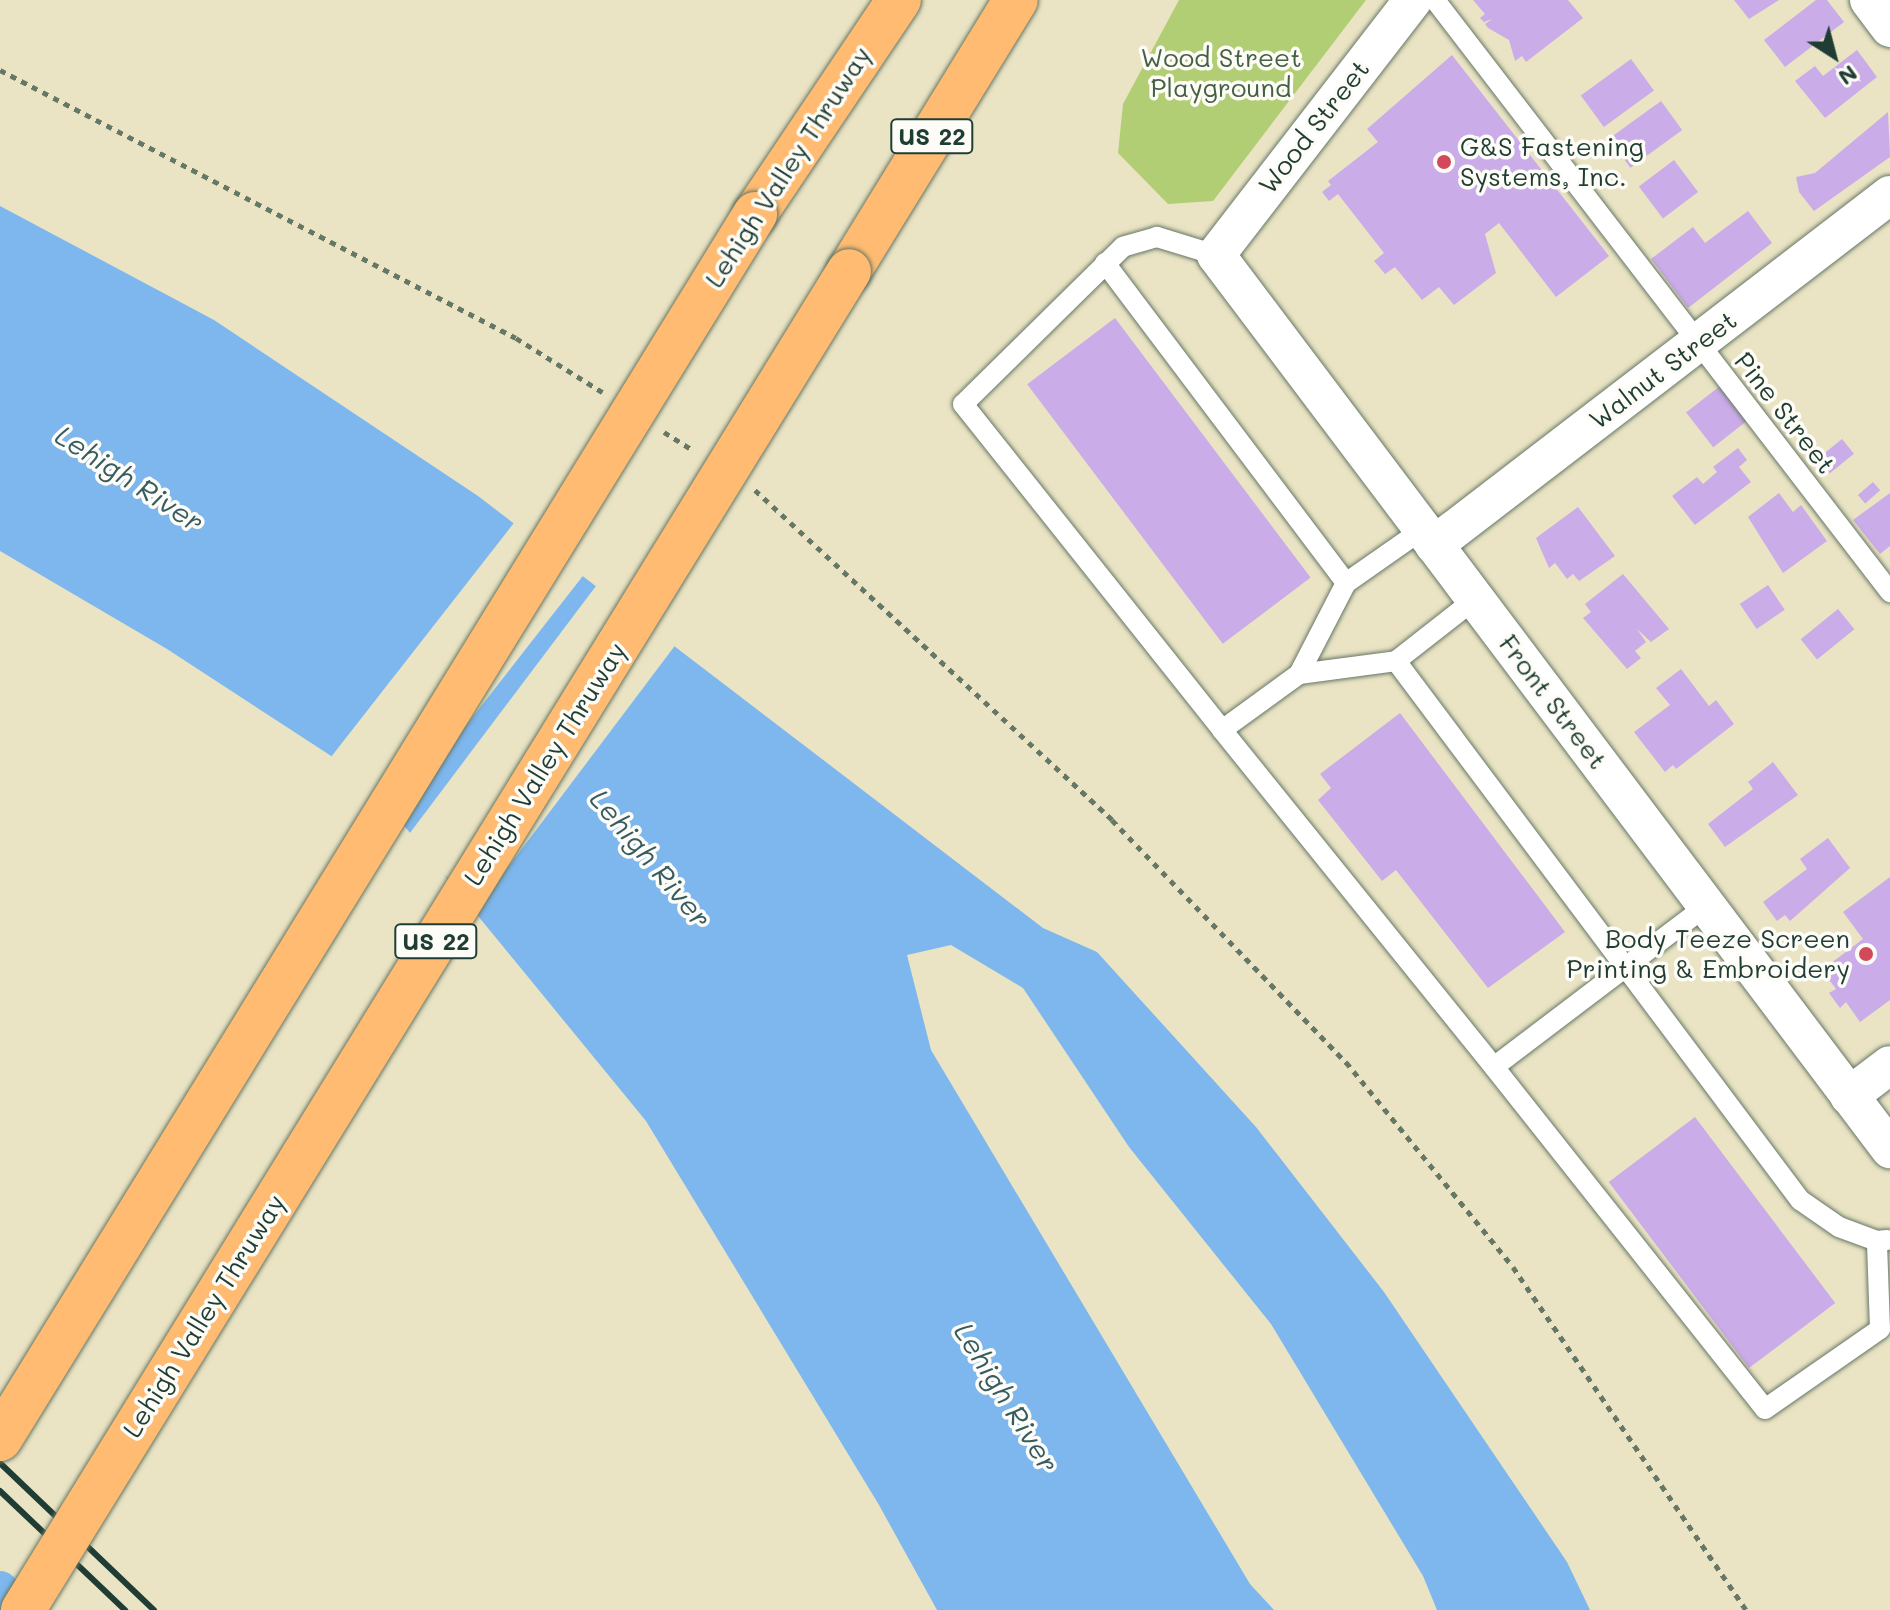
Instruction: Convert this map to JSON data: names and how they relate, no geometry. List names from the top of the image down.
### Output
{
  "streets": {
    "highway": ["US 22", "Lehigh Valley Thruway"],
    "street": ["Wood Street", "Walnut Street", "Front Street"],
    "lane": ["Pine Street"]
  },
  "crossings": [
    ["Wood Street", "Front Street"],
    ["Walnut Street", "Pine Street"],
    ["Walnut Street", "Front Street"]
  ],
  "water": ["Lehigh River"],
  "parks": ["Wood Street Playground"],
  "places": ["G&S Fastening Systems, Inc.", "Body Teeze Screen Printing & Embroidery"],
  "north": "bottom right"
}
